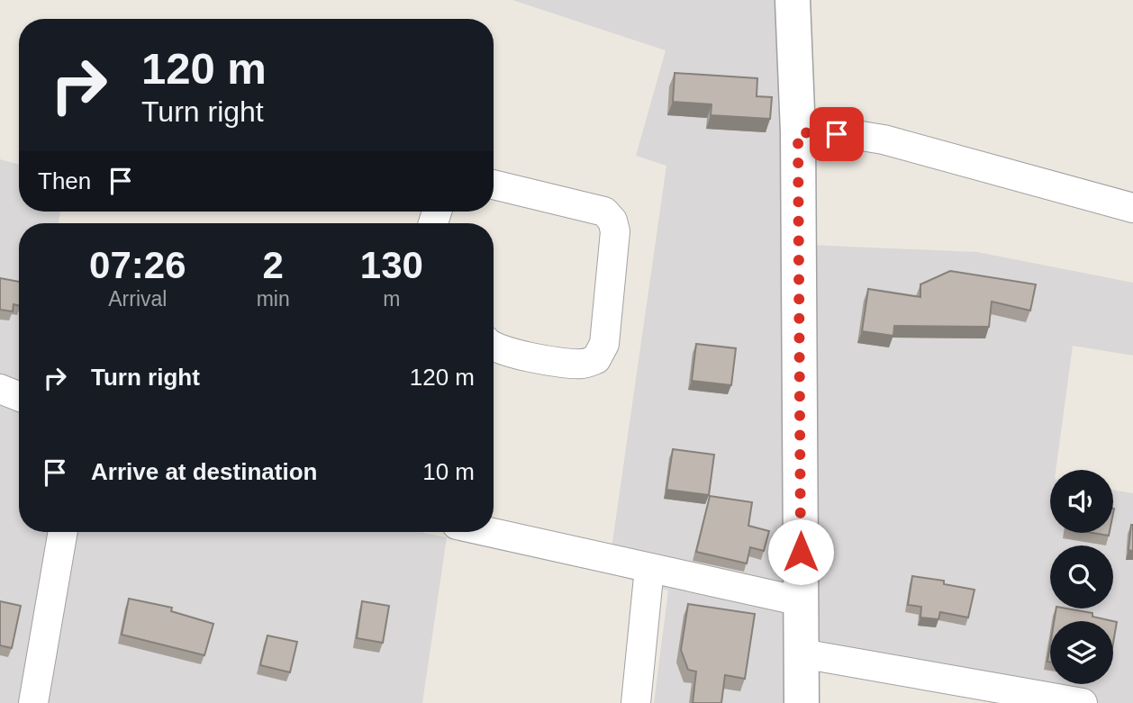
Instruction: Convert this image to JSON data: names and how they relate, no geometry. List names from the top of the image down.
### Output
{
  "page": {
    "turn": ["120 m", "Turn right"],
    "then": "Then",
    "eta": [
      "07:26",
      "Arrival",
      "2",
      "min",
      "130",
      "m"
    ],
    "list": [
      {
        "name": "Turn right",
        "value": "120 m"
      },
      {
        "name": "Arrive at destination",
        "value": "10 m"
      }
    ]
  }
}
